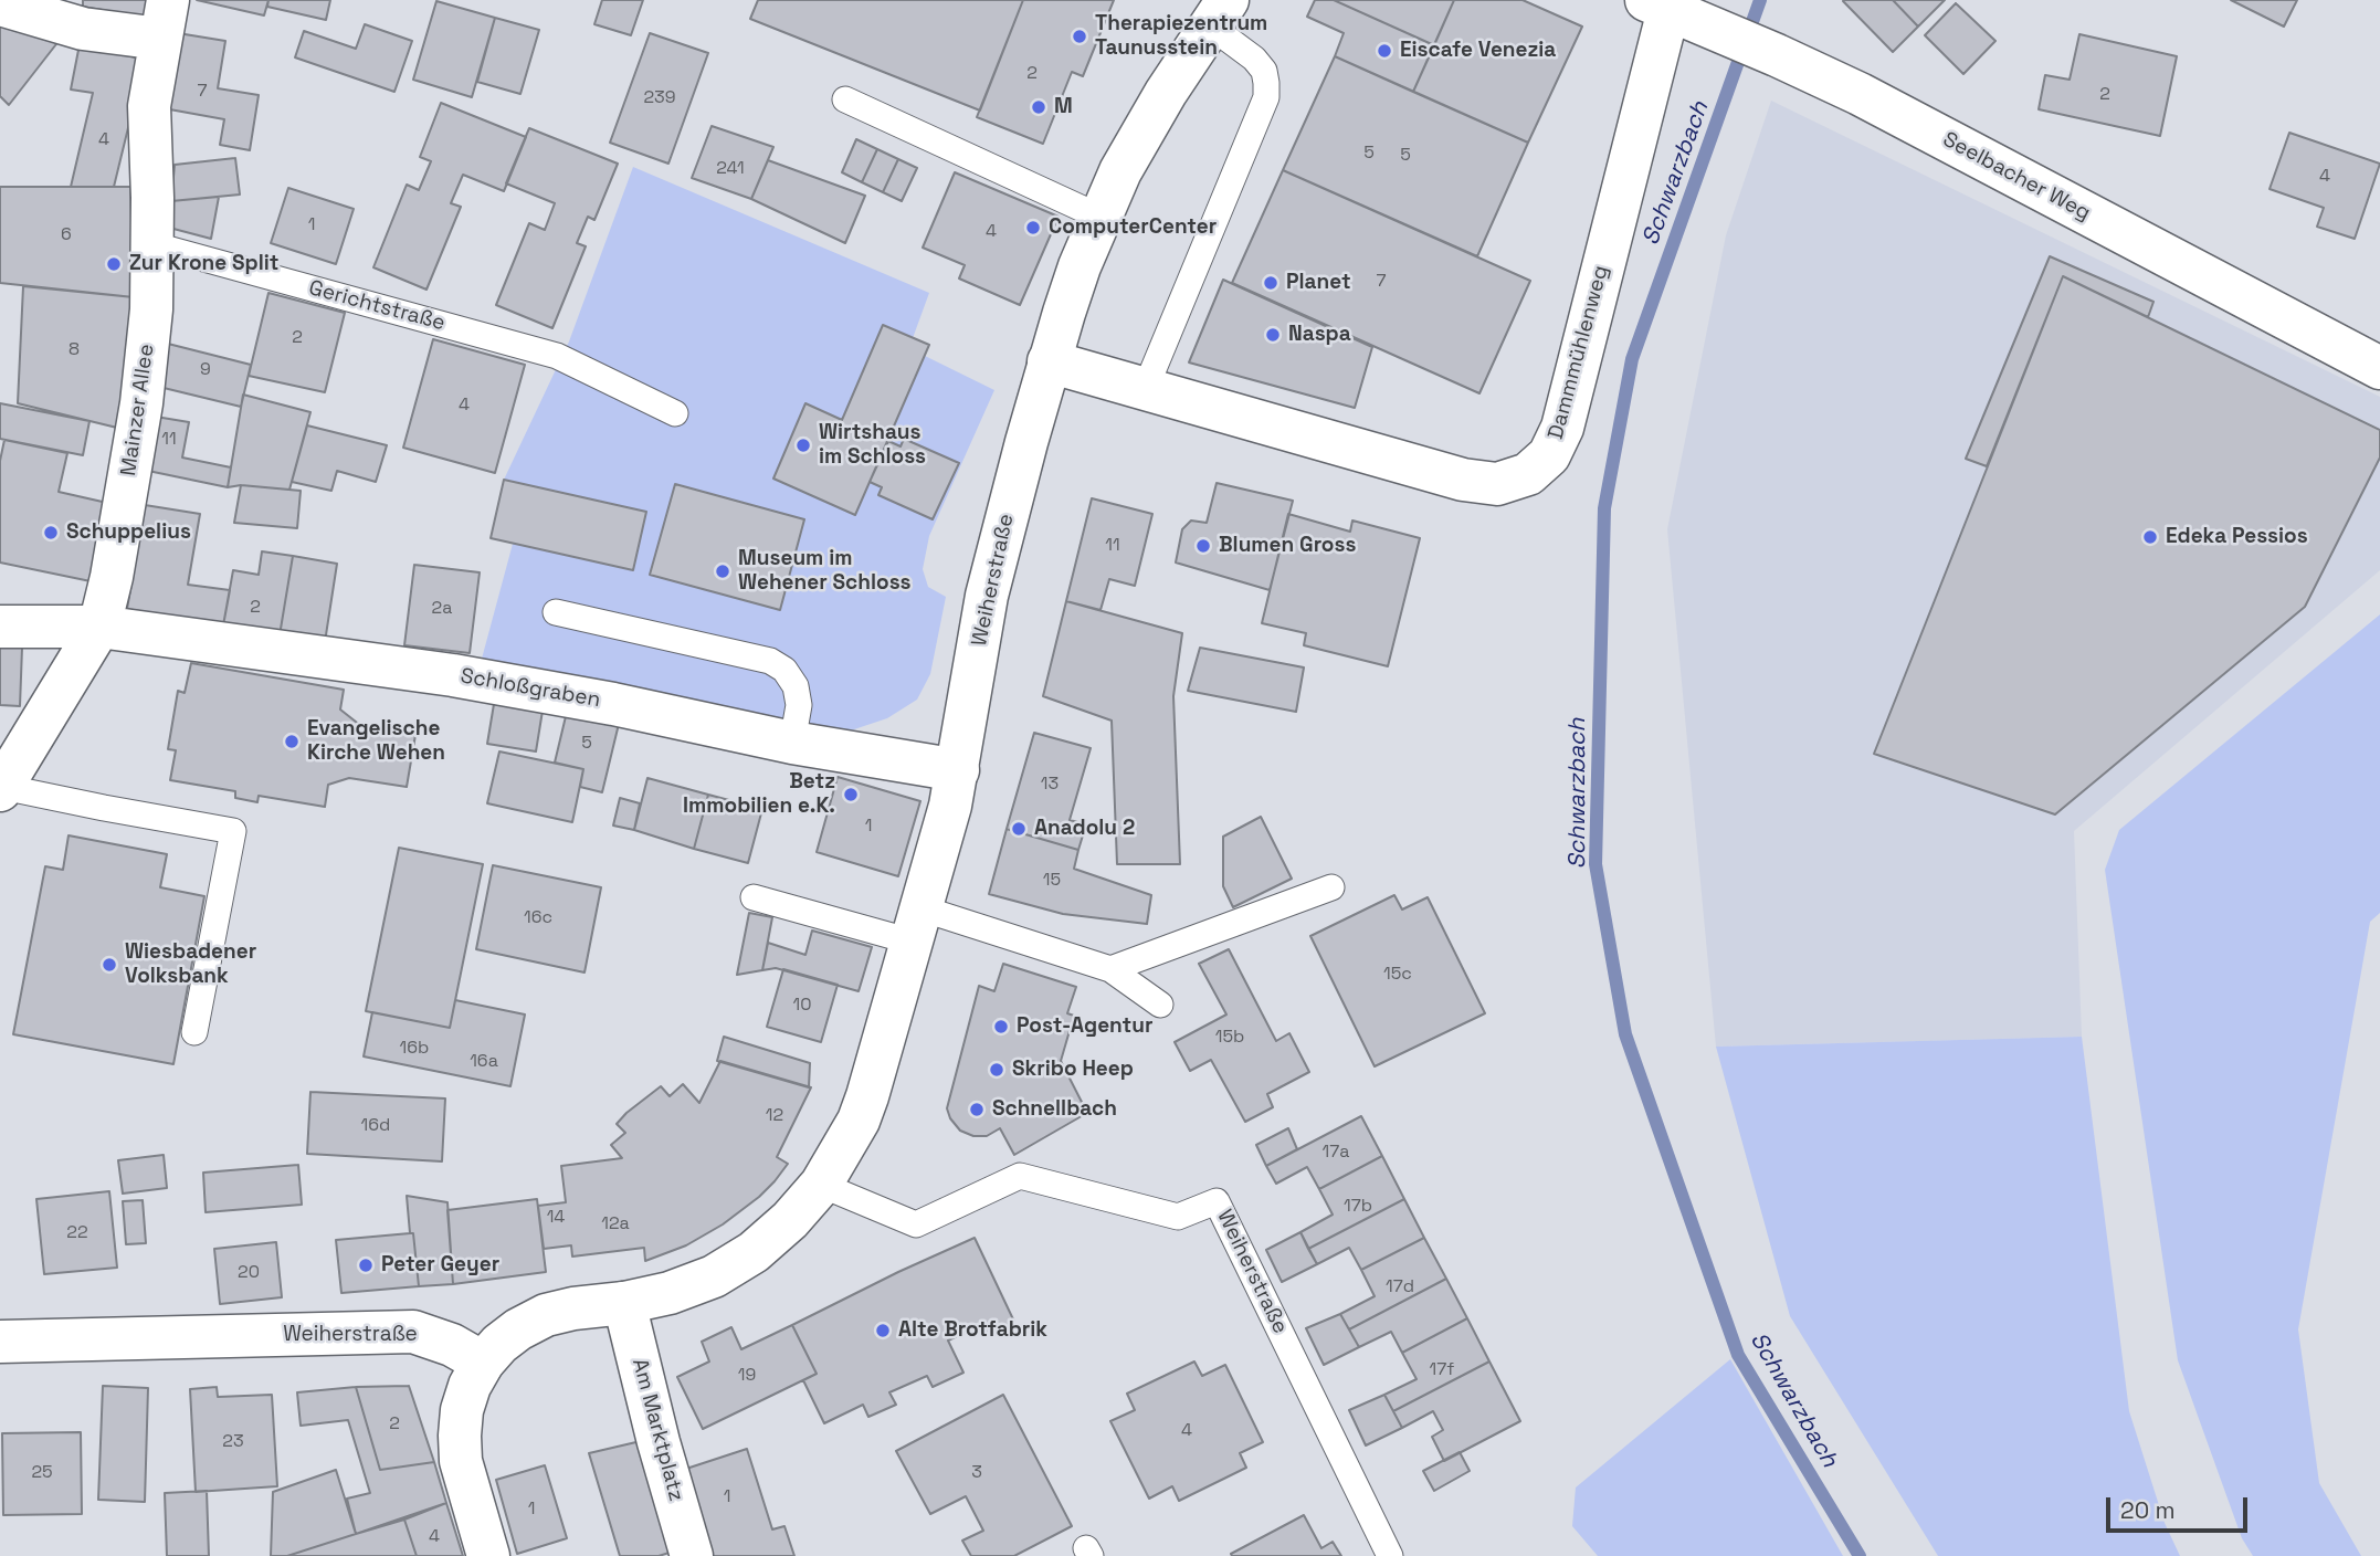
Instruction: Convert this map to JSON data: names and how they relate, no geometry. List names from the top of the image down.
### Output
{
  "streets": {
    "street": [
      "Seelbacher Weg",
      "Dammmühlenweg",
      "Mainzer Allee",
      "Weiherstraße",
      "Schloßgraben",
      "Am Marktplatz"
    ],
    "lane": ["Gerichtstraße"]
  },
  "crossings": [
    ["Seelbacher Weg", "Dammmühlenweg"],
    ["Gerichtstraße", "Mainzer Allee"],
    ["Dammmühlenweg", "Weiherstraße"],
    ["Mainzer Allee", "Schloßgraben"],
    ["Weiherstraße", "Schloßgraben"],
    ["Weiherstraße", "Am Marktplatz"]
  ],
  "water": ["Schwarzbach"],
  "places": [
    "Therapiezentrum Taunusstein",
    "Eiscafe Venezia",
    "M",
    "ComputerCenter",
    "Zur Krone Split",
    "Planet",
    "Naspa",
    "Wirtshaus im Schloss",
    "Schuppelius",
    "Edeka Pessios",
    "Blumen Gross",
    "Museum im Wehener Schloss",
    "Evangelische Kirche Wehen",
    "Betz Immobilien e.K.",
    "Anadolu 2",
    "Wiesbadener Volksbank",
    "Post-Agentur",
    "Skribo Heep",
    "Schnellbach",
    "Peter Geyer",
    "Alte Brotfabrik"
  ],
  "house_numbers": [
    "2",
    "7",
    "2",
    "239",
    "4",
    "5",
    "5",
    "241",
    "4",
    "1",
    "4",
    "6",
    "7",
    "2",
    "8",
    "9",
    "4",
    "11",
    "11",
    "2",
    "2a",
    "5",
    "13",
    "1",
    "15",
    "16c",
    "15c",
    "10",
    "15b",
    "16b",
    "16a",
    "12",
    "16d",
    "17a",
    "17b",
    "14",
    "12a",
    "22",
    "20",
    "17d",
    "17f",
    "19",
    "2",
    "4",
    "23",
    "25",
    "3",
    "1",
    "1",
    "4"
  ],
  "scale_bar": "20 m"
}
